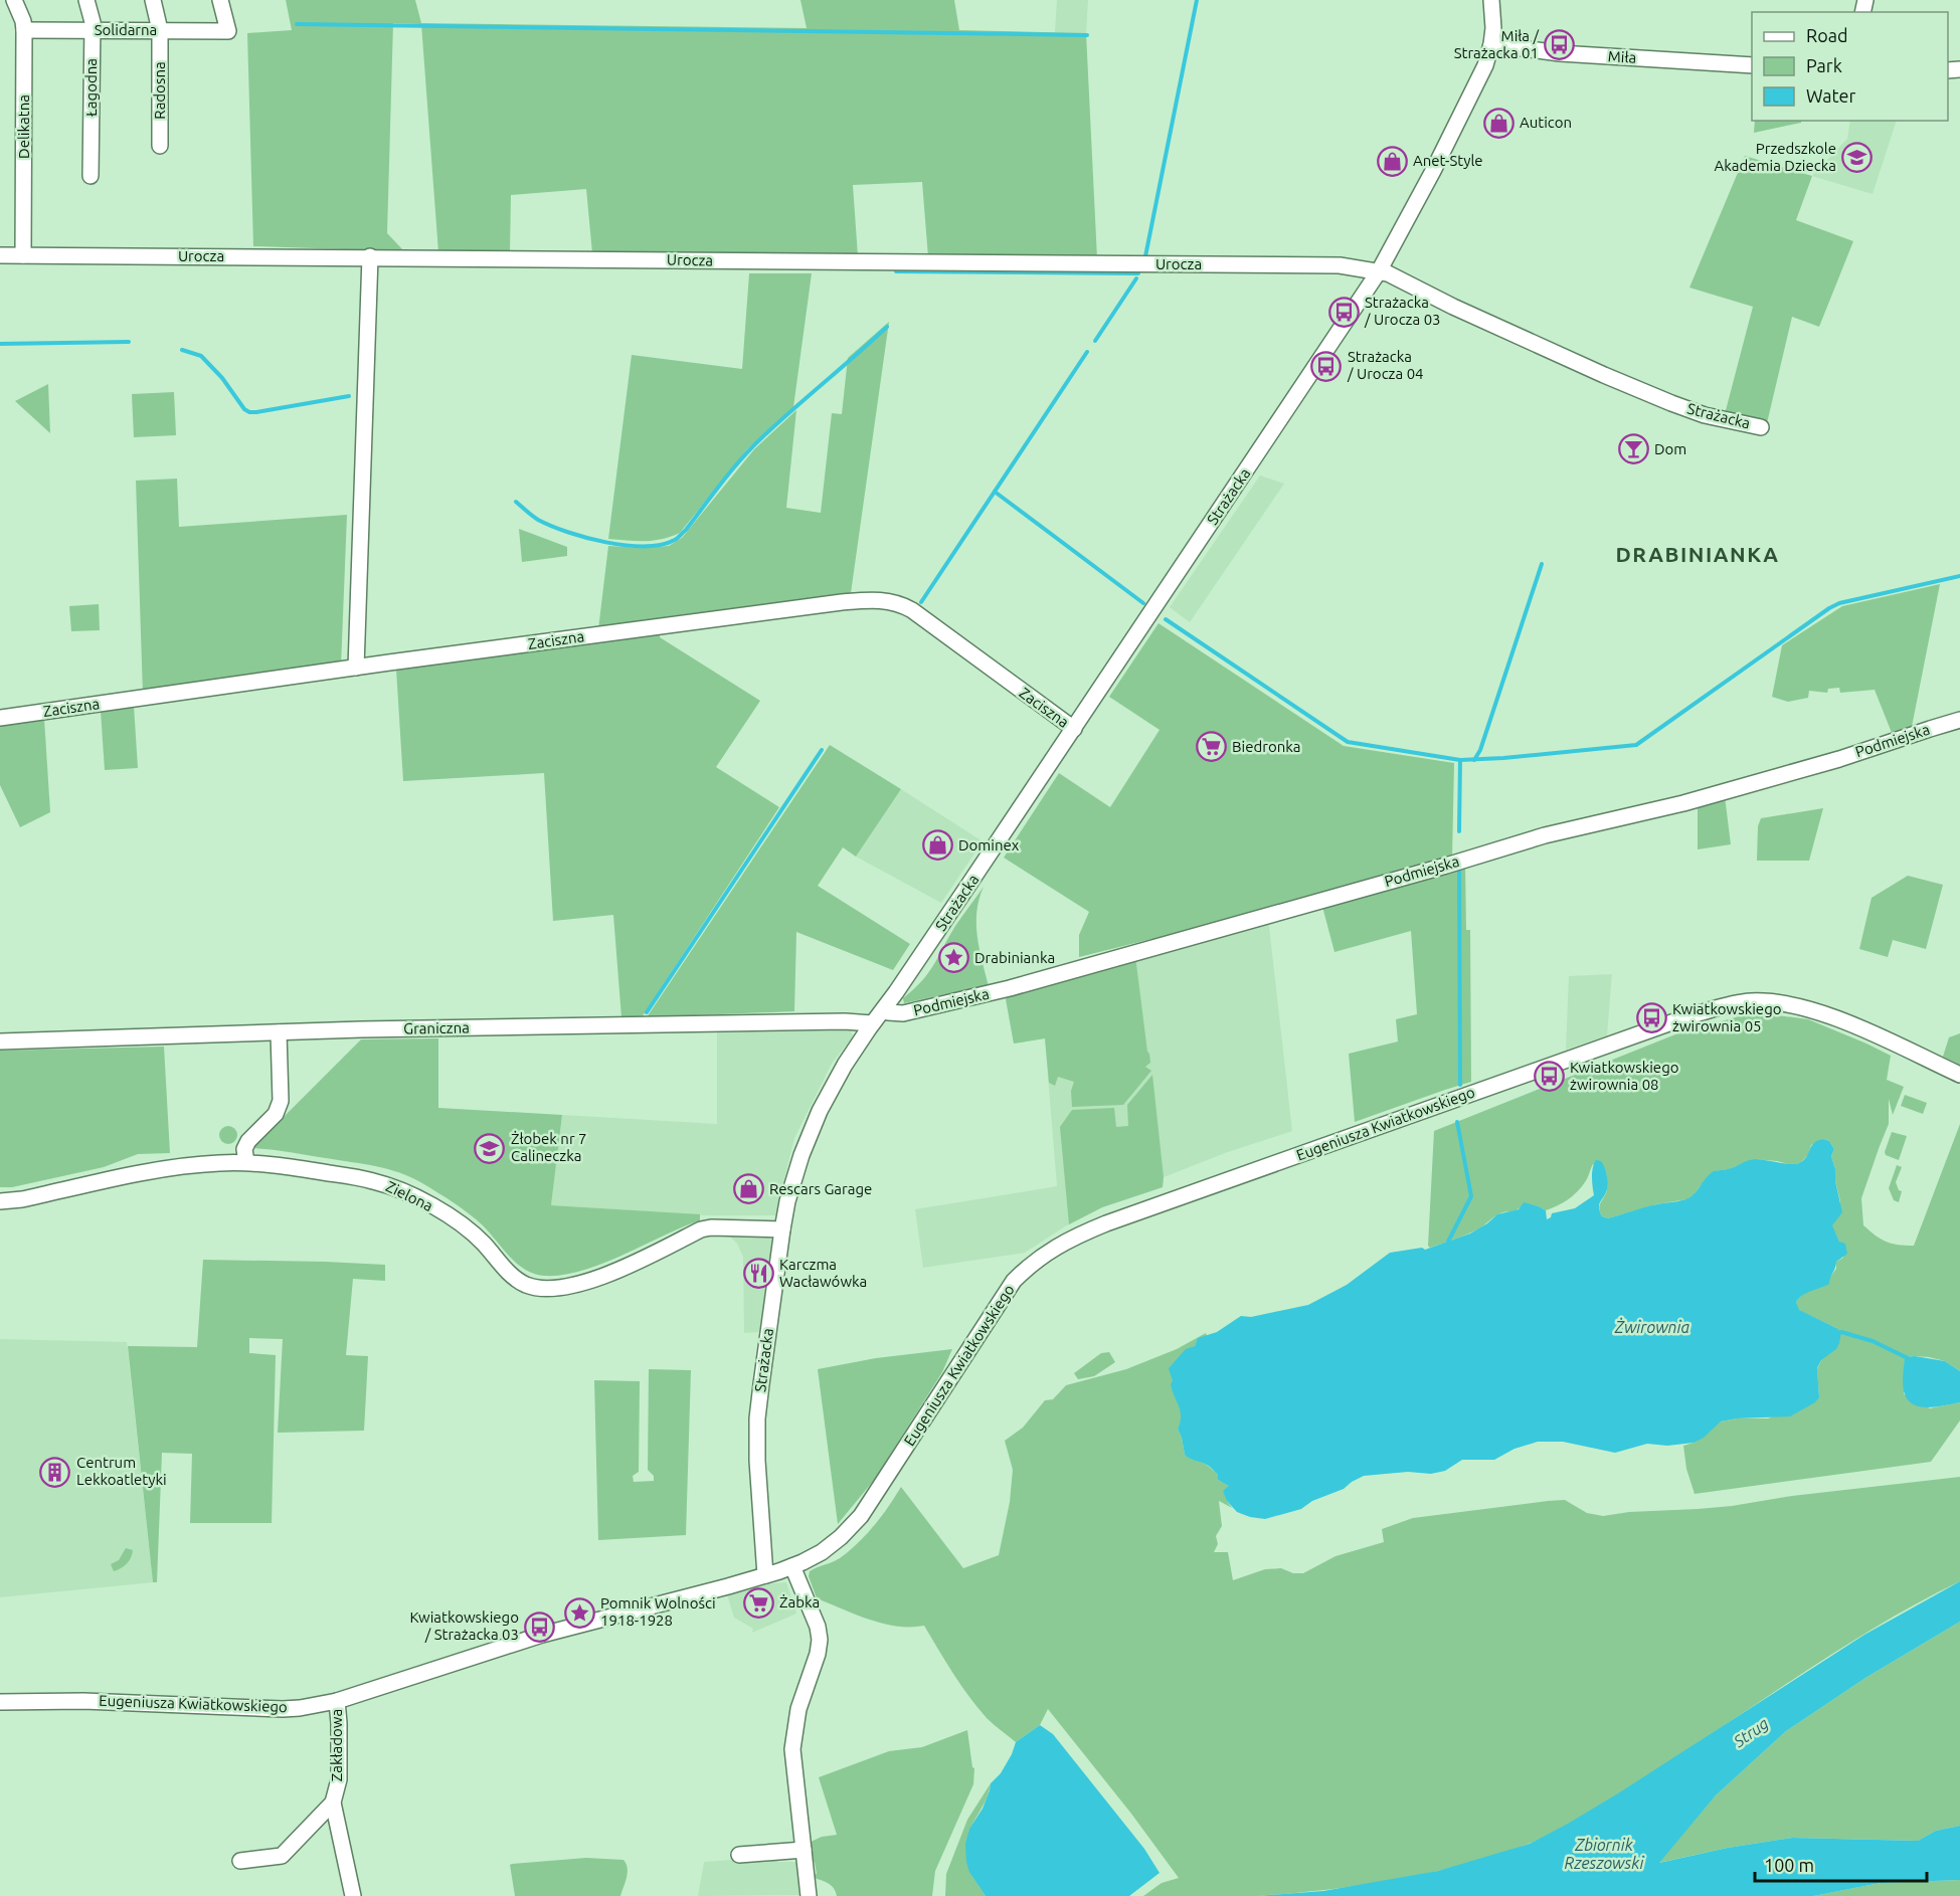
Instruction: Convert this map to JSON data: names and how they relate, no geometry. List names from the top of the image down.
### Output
{
  "streets": {
    "street": [
      "Solidarna",
      "Miła",
      "Łagodna",
      "Radosna",
      "Delikatna",
      "Urocza",
      "Strażacka",
      "Zaciszna",
      "Podmiejska",
      "Graniczna",
      "Eugeniusza Kwiatkowskiego",
      "Zielona",
      "Zakładowa"
    ]
  },
  "crossings": [
    ["Solidarna", "Łagodna"],
    ["Solidarna", "Radosna"],
    ["Solidarna", "Delikatna"],
    ["Miła", "Strażacka"],
    ["Delikatna", "Urocza"],
    ["Urocza", "Strażacka"],
    ["Strażacka", "Zaciszna"],
    ["Strażacka", "Podmiejska"],
    ["Strażacka", "Graniczna"],
    ["Strażacka", "Eugeniusza Kwiatkowskiego"],
    ["Strażacka", "Zielona"],
    ["Eugeniusza Kwiatkowskiego", "Zakładowa"]
  ],
  "districts": ["DRABINIANKA"],
  "water": ["Żwirownia", "Strug", "Zbiornik Rzeszowski"],
  "places": {
    "bus stop": [
      "Miła / Strażacka 01",
      "Strażacka / Urocza 03",
      "Strażacka / Urocza 04",
      "Kwiatkowskiego żwirownia 05",
      "Kwiatkowskiego żwirownia 08",
      "Kwiatkowskiego / Strażacka 03"
    ],
    "shop": [
      "Auticon",
      "Anet-Style",
      "Dominex",
      "Rescars Garage"
    ],
    "school or university": ["Przedszkole Akademia Dziecka", "Żłobek nr 7 Calineczka"],
    "bar": ["Dom"],
    "supermarket": ["Biedronka", "Żabka"],
    "place": ["Drabinianka", "Pomnik Wolności 1918-1928"],
    "restaurant": ["Karczma Wacławówka"],
    "building": ["Centrum Lekkoatletyki"]
  },
  "legend": ["Road", "Park", "Water"],
  "scale_bar": "100 m"
}
